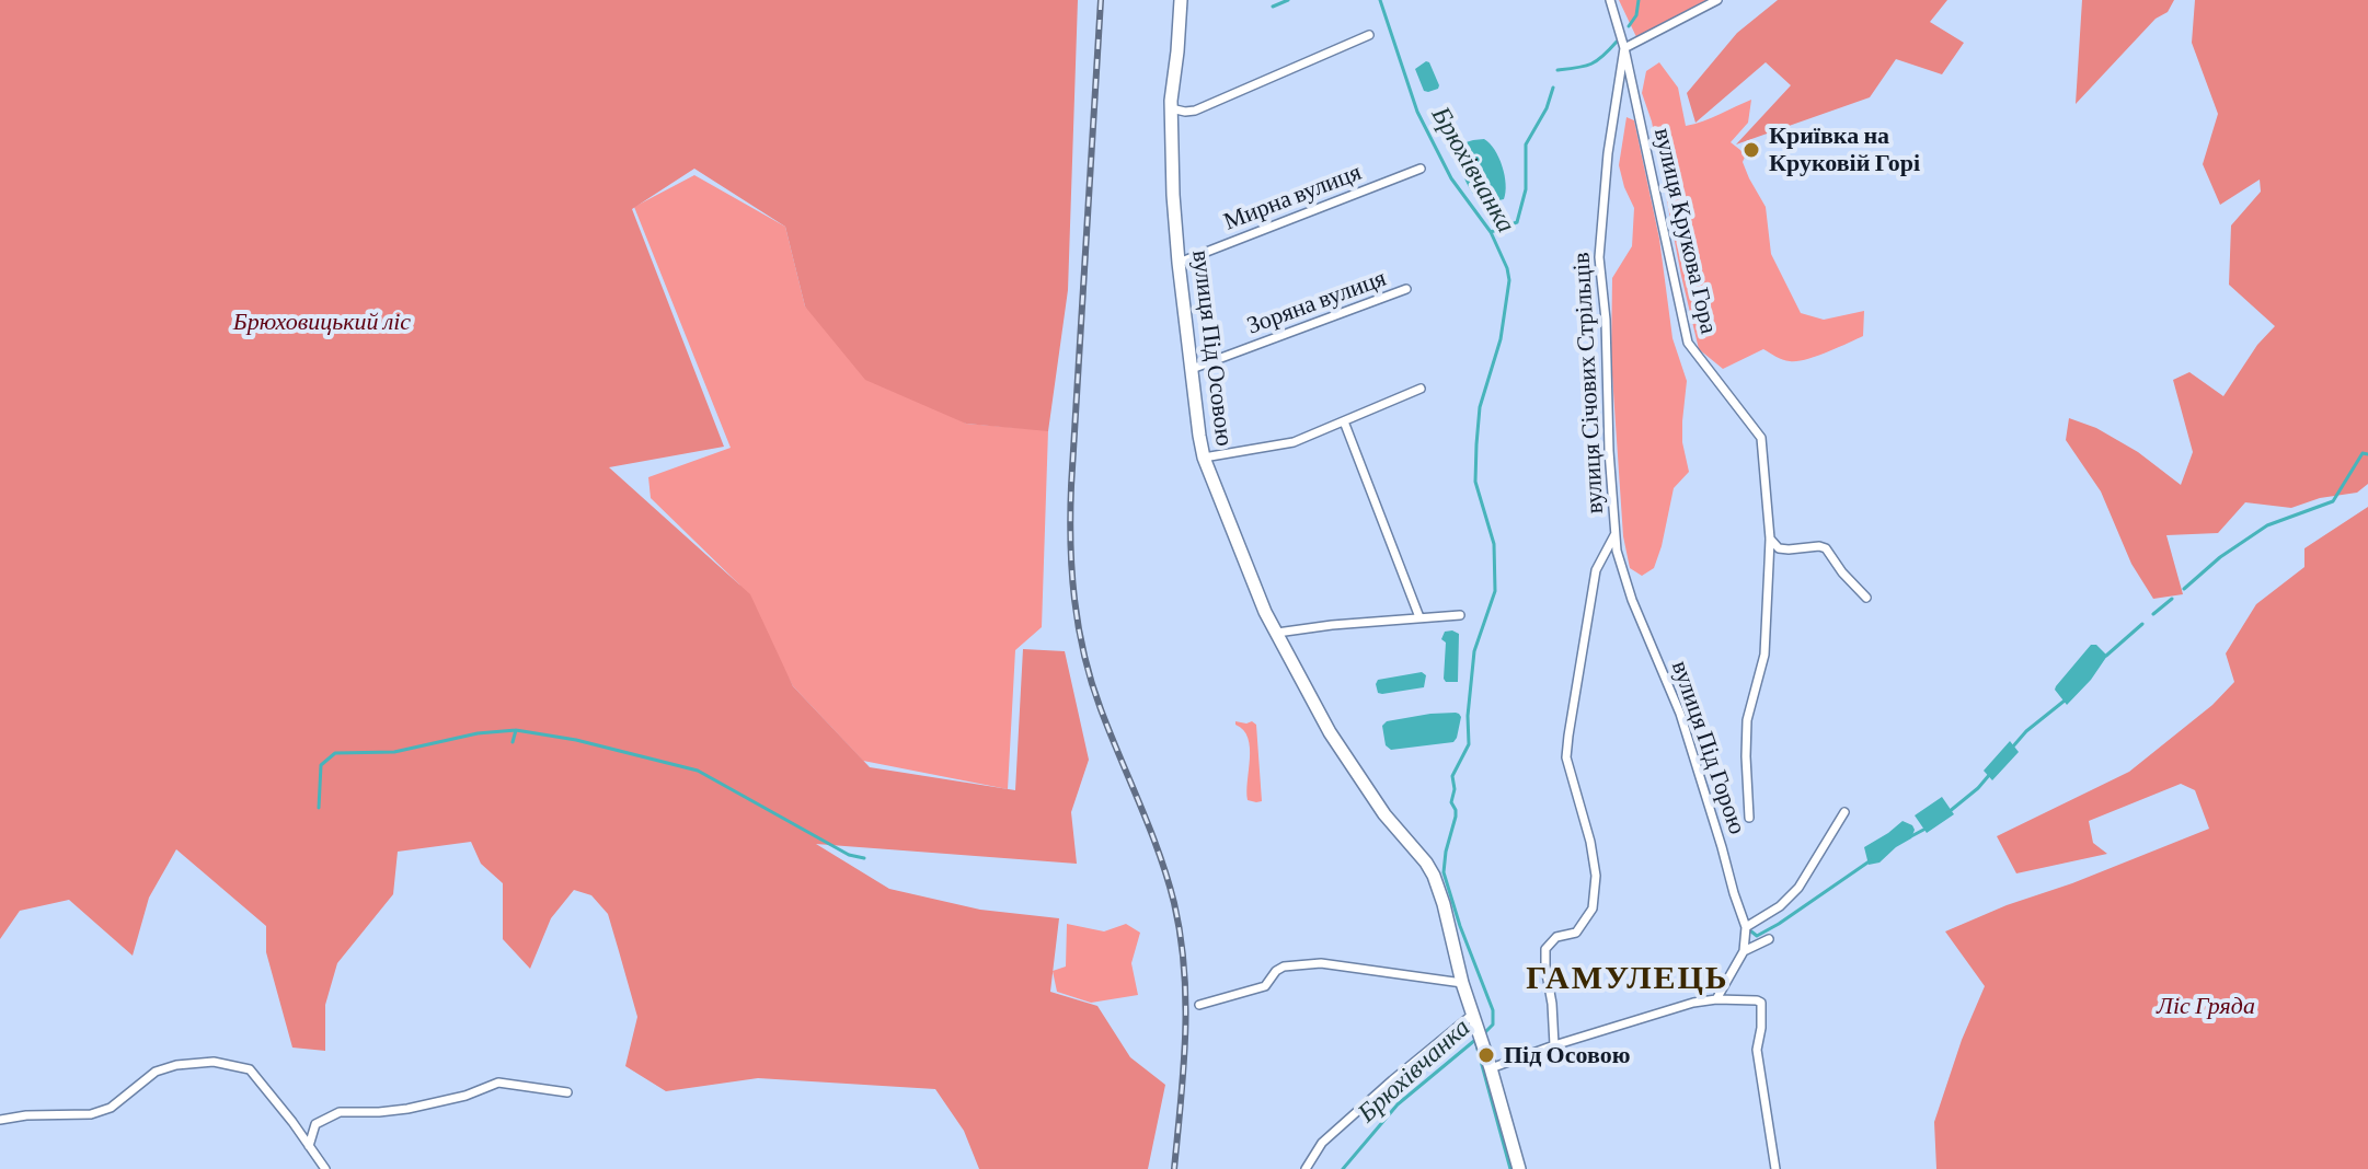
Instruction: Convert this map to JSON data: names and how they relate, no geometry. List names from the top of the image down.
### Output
{
  "streets": {
    "street": [
      "Мирна вулиця",
      "вулиця Крукова Гора",
      "Зоряна вулиця",
      "вулиця Під Осовою",
      "вулиця Січових Стрільців",
      "вулиця Під Горою"
    ]
  },
  "crossings": [
    ["Мирна вулиця", "вулиця Під Осовою"],
    ["вулиця Крукова Гора", "вулиця Січових Стрільців"],
    ["Зоряна вулиця", "вулиця Під Осовою"],
    ["вулиця Січових Стрільців", "вулиця Під Горою"]
  ],
  "districts": ["ГАМУЛЕЦЬ"],
  "water": ["Брюхівчанка"],
  "parks": ["Брюховицький ліс", "Ліс Гряда"],
  "places": ["Криївка на Круковій Горі", "Під Осовою"]
}
